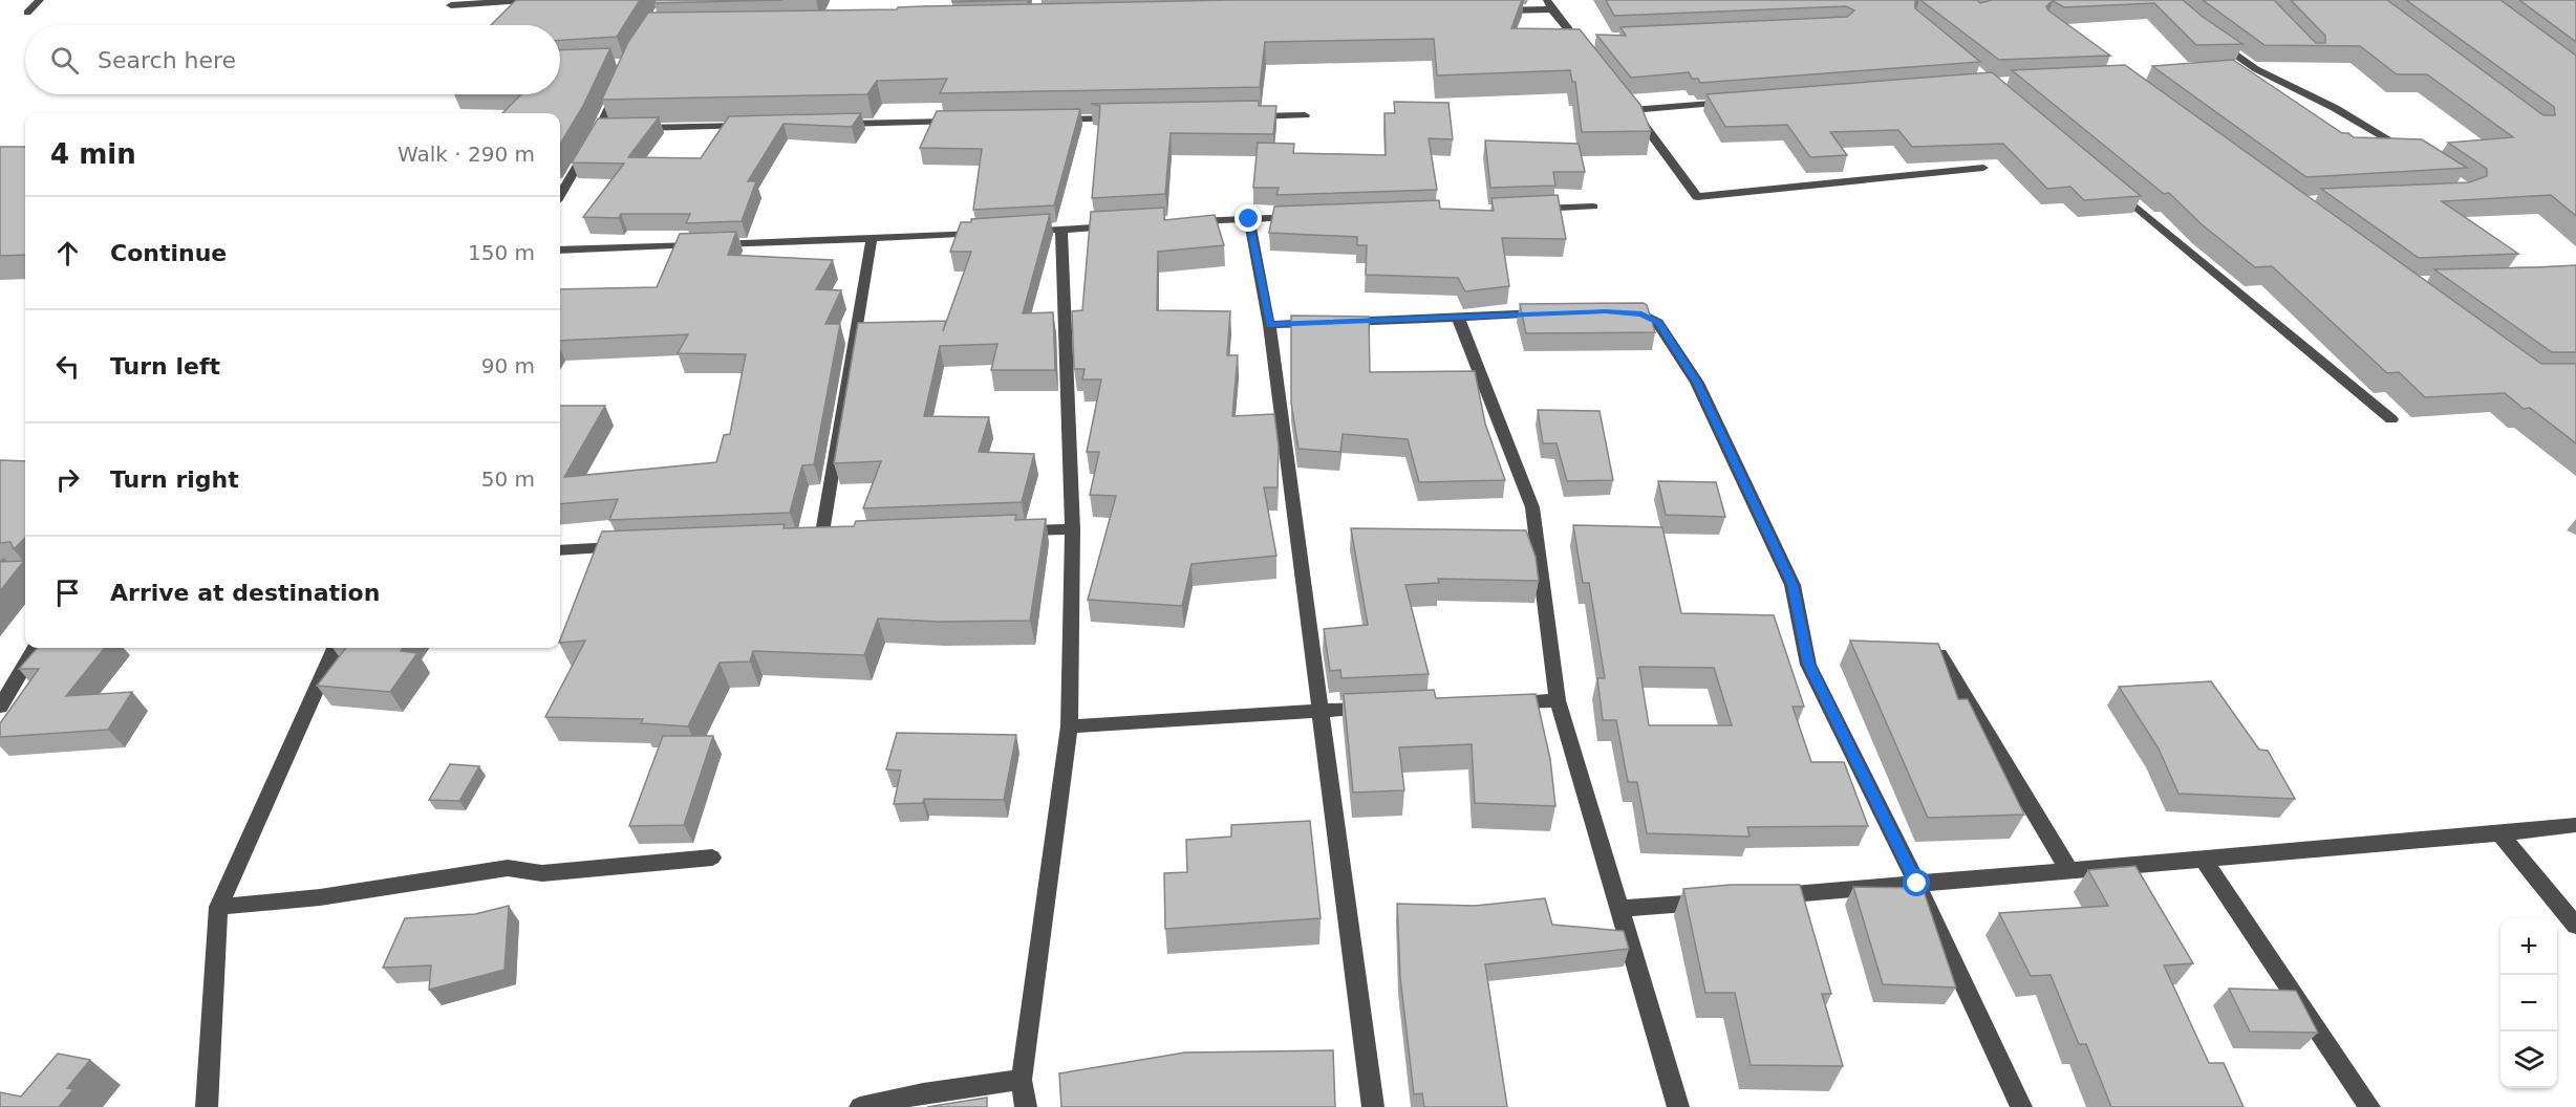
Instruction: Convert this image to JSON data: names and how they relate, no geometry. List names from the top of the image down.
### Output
{
  "page": {
    "search": "Search here",
    "heading": ["4 min", "Walk · 290 m"],
    "list": [
      ["Continue", "150 m"],
      ["Turn left", "90 m"],
      ["Turn right", "50 m"],
      "Arrive at destination"
    ],
    "map_buttons": ["+", "−"]
  }
}
